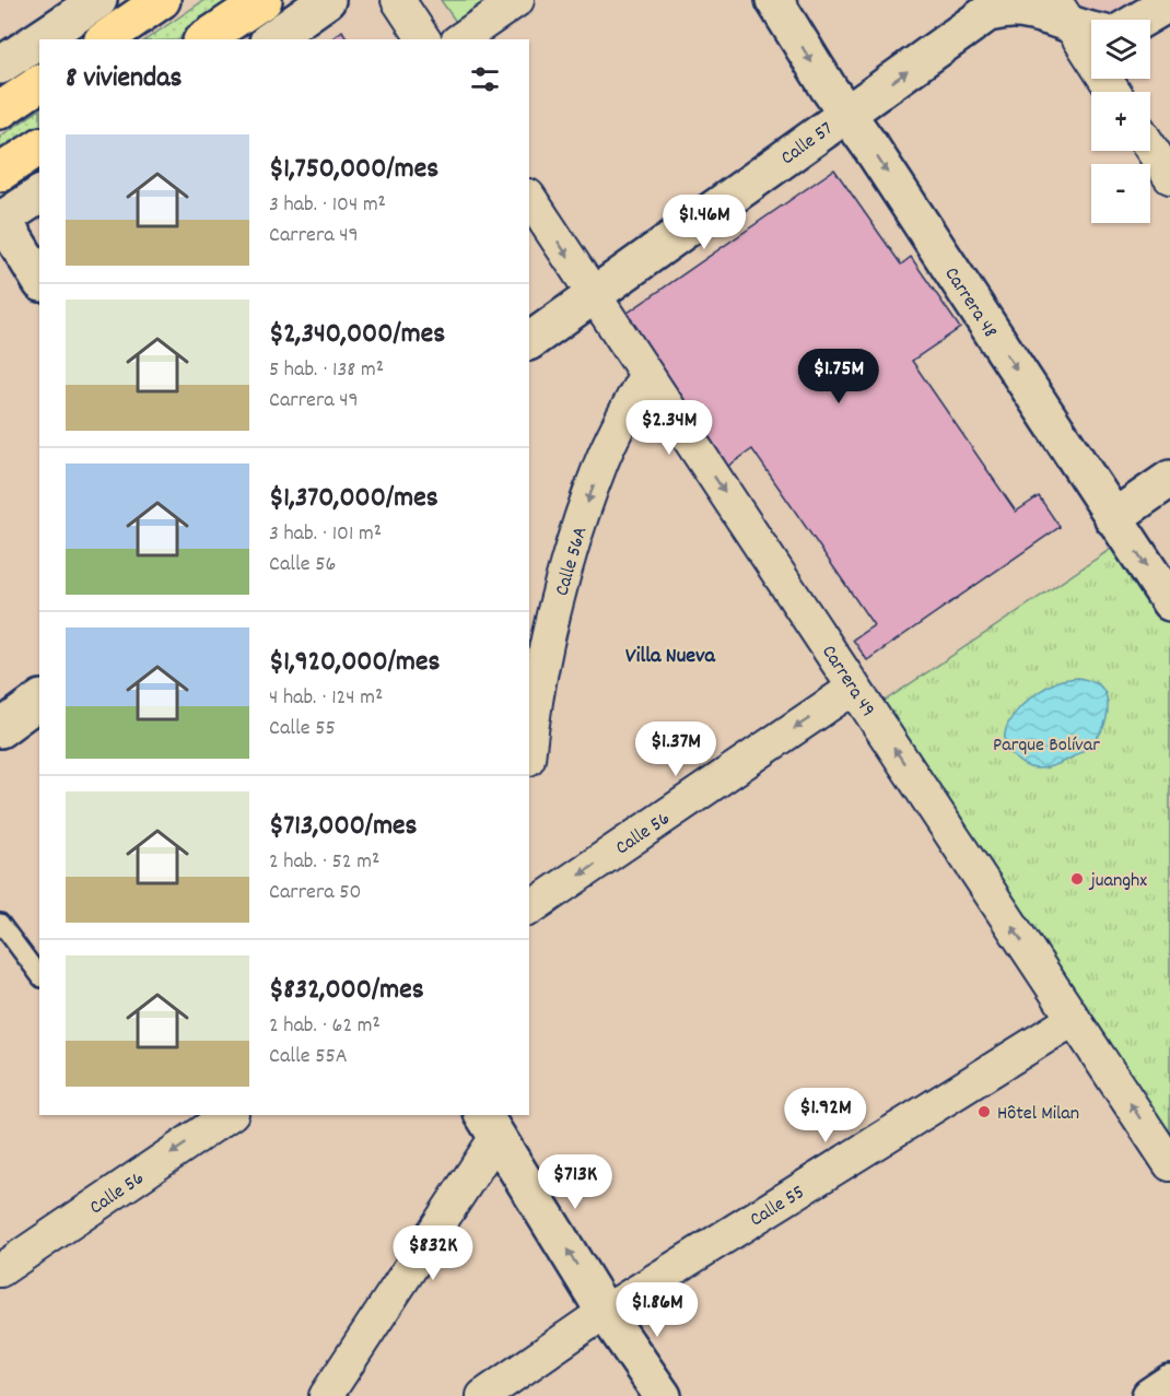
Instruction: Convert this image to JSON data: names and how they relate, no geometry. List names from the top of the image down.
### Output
{
  "streets": {
    "street": [
      "Calle 57",
      "Carrera 48",
      "Calle 56A",
      "Carrera 49",
      "Calle 56",
      "Calle 55"
    ]
  },
  "crossings": [
    ["Calle 57", "Carrera 48"],
    ["Calle 57", "Carrera 49"],
    ["Calle 56A", "Carrera 49"],
    ["Carrera 49", "Calle 56"],
    ["Carrera 49", "Calle 55"]
  ],
  "one_way": ["Carrera 48", "Calle 56A", "Calle 56"],
  "districts": ["Villa Nueva"],
  "parks": ["Parque Bolívar"],
  "places": ["juanghx", "Hôtel Milan"],
  "page": {
    "map_buttons": ["+", "−"],
    "heading": "8 viviendas",
    "list": [
      {
        "name": "$1,750,000/mes",
        "note": "3 hab. · 104 m² · Carrera 49"
      },
      {
        "name": "$2,340,000/mes",
        "note": "5 hab. · 138 m² · Carrera 49"
      },
      {
        "name": "$1,370,000/mes",
        "note": "3 hab. · 101 m² · Calle 56"
      },
      {
        "name": "$1,920,000/mes",
        "note": "4 hab. · 124 m² · Calle 55"
      },
      {
        "name": "$713,000/mes",
        "note": "2 hab. · 52 m² · Carrera 50"
      },
      {
        "name": "$832,000/mes",
        "note": "2 hab. · 62 m² · Calle 55A"
      }
    ],
    "price": [
      "$1.46M",
      "$1.75M",
      "$2.34M",
      "$1.37M",
      "$1.92M",
      "$713K",
      "$832K",
      "$1.86M"
    ]
  }
}
